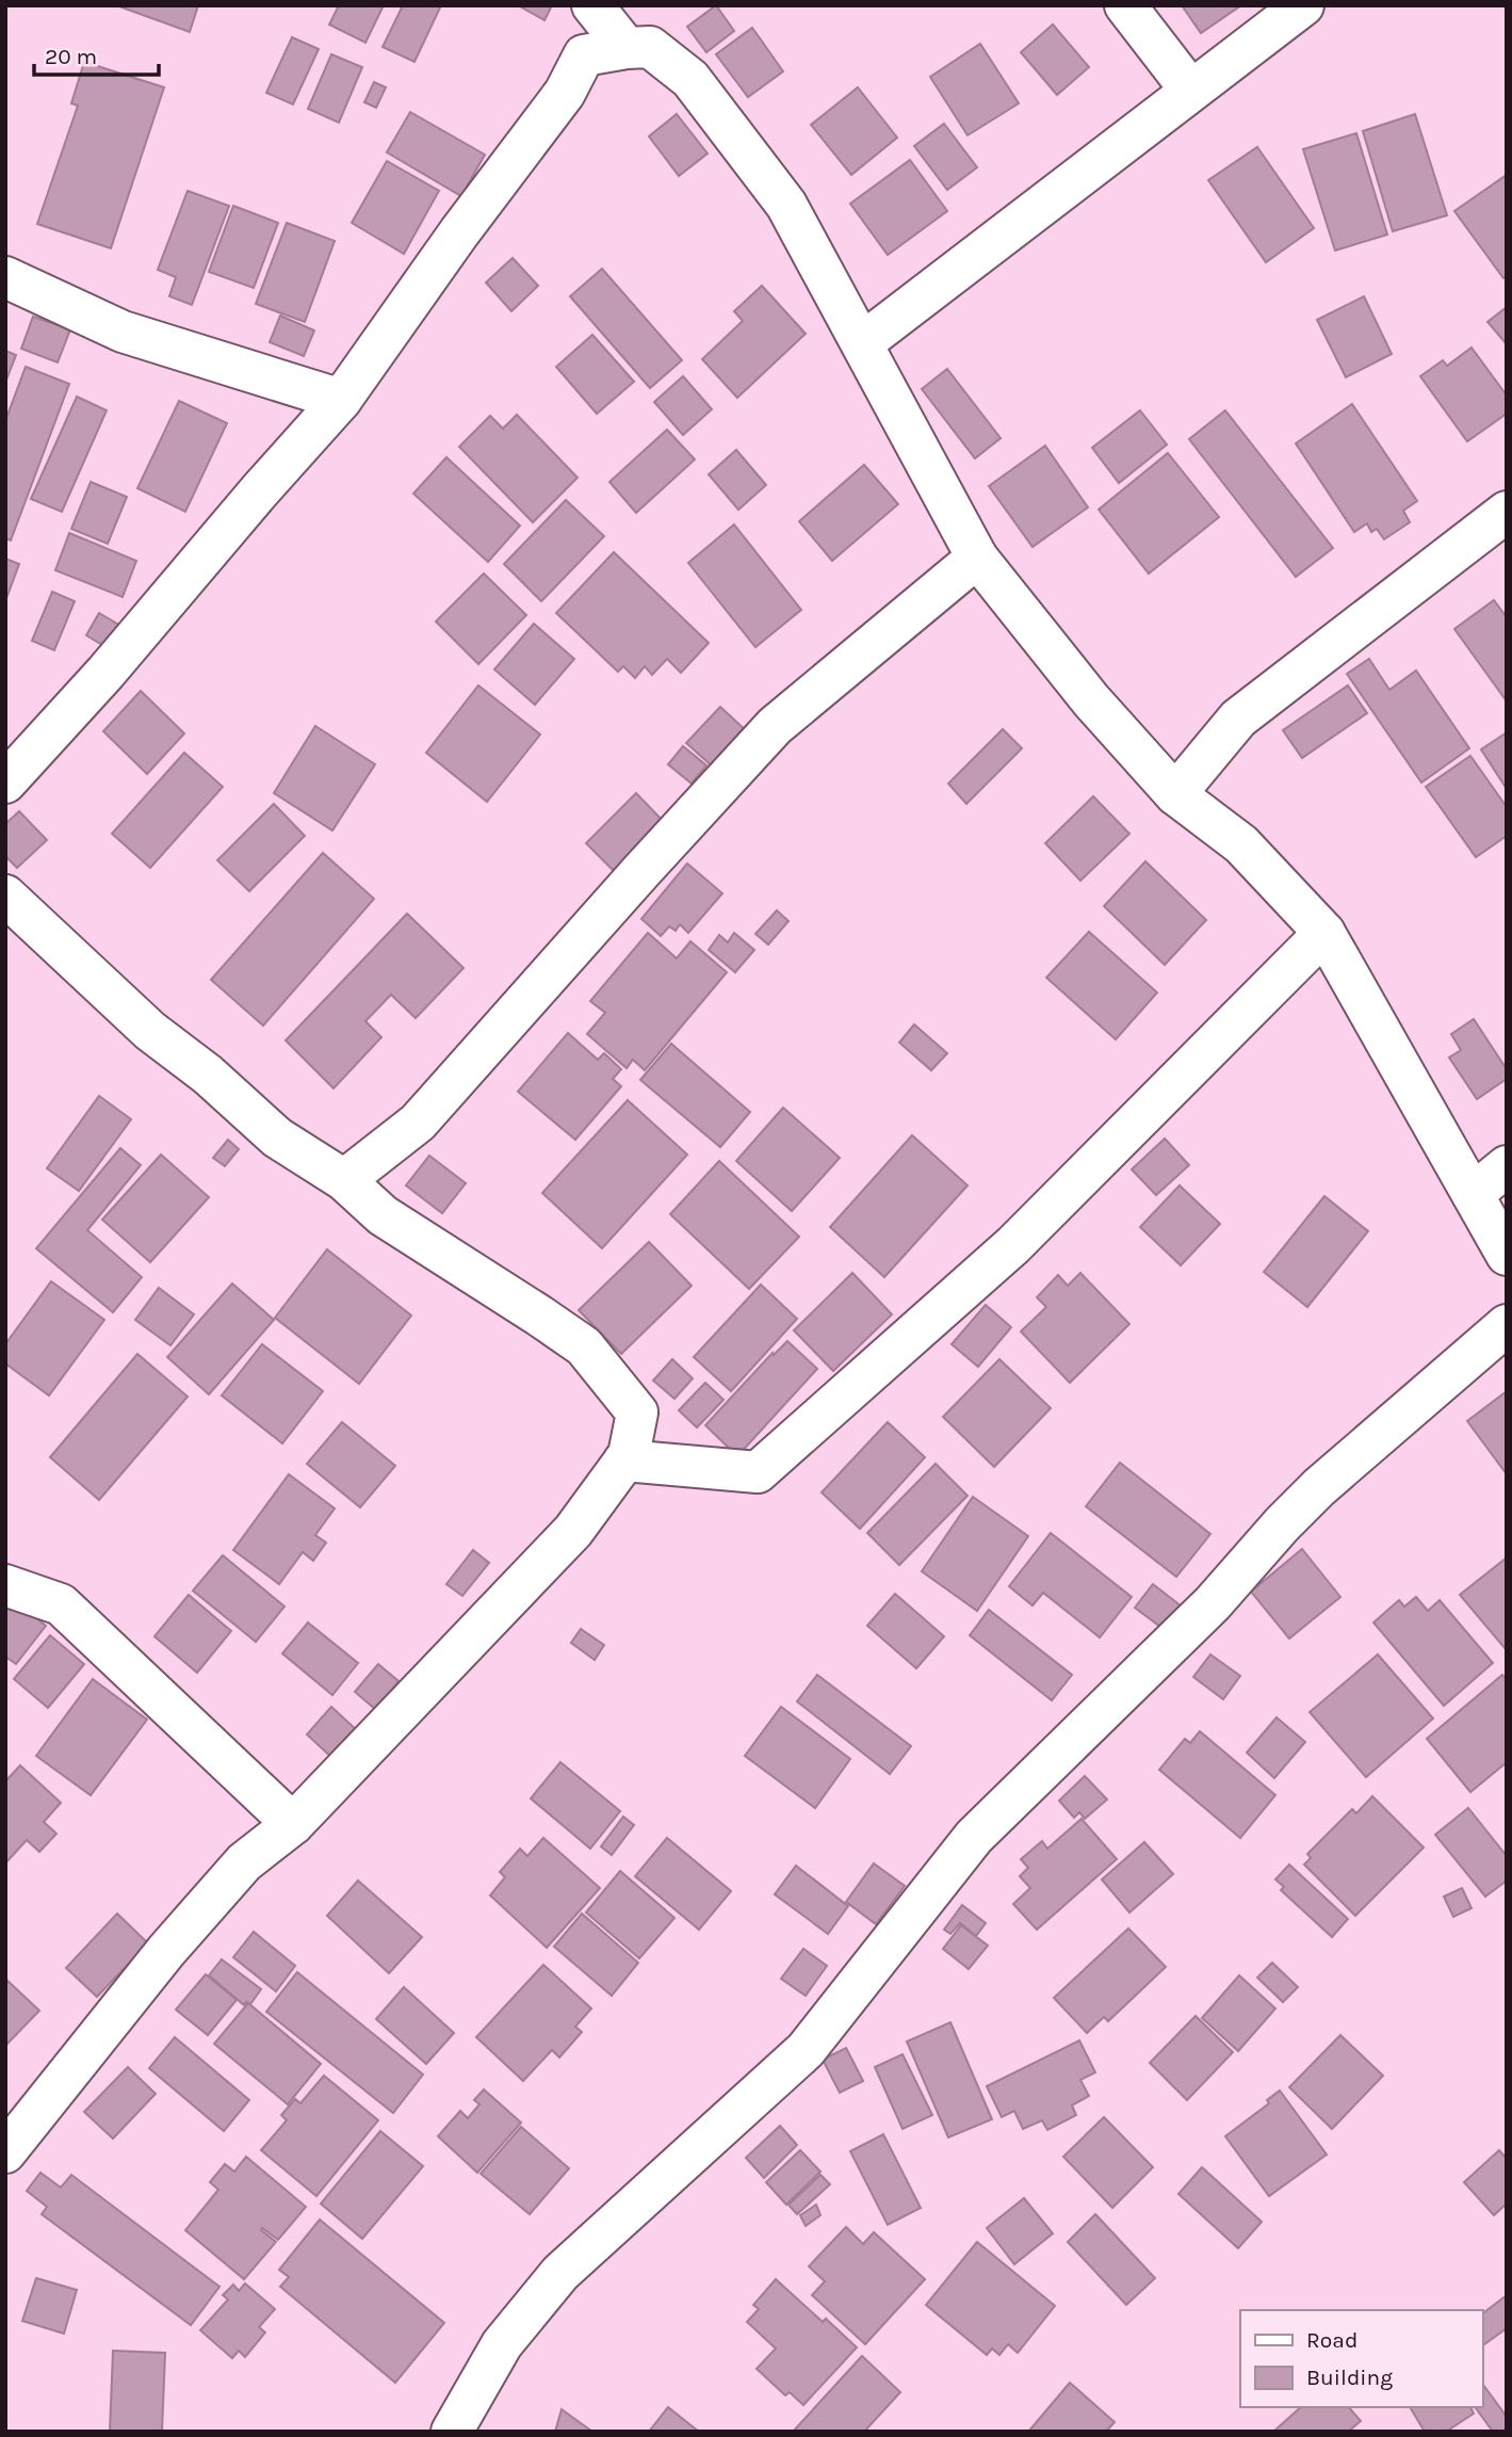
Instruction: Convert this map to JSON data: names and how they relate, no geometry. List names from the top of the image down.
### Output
{
  "legend": ["Road", "Building"],
  "scale_bar": "20 m"
}
